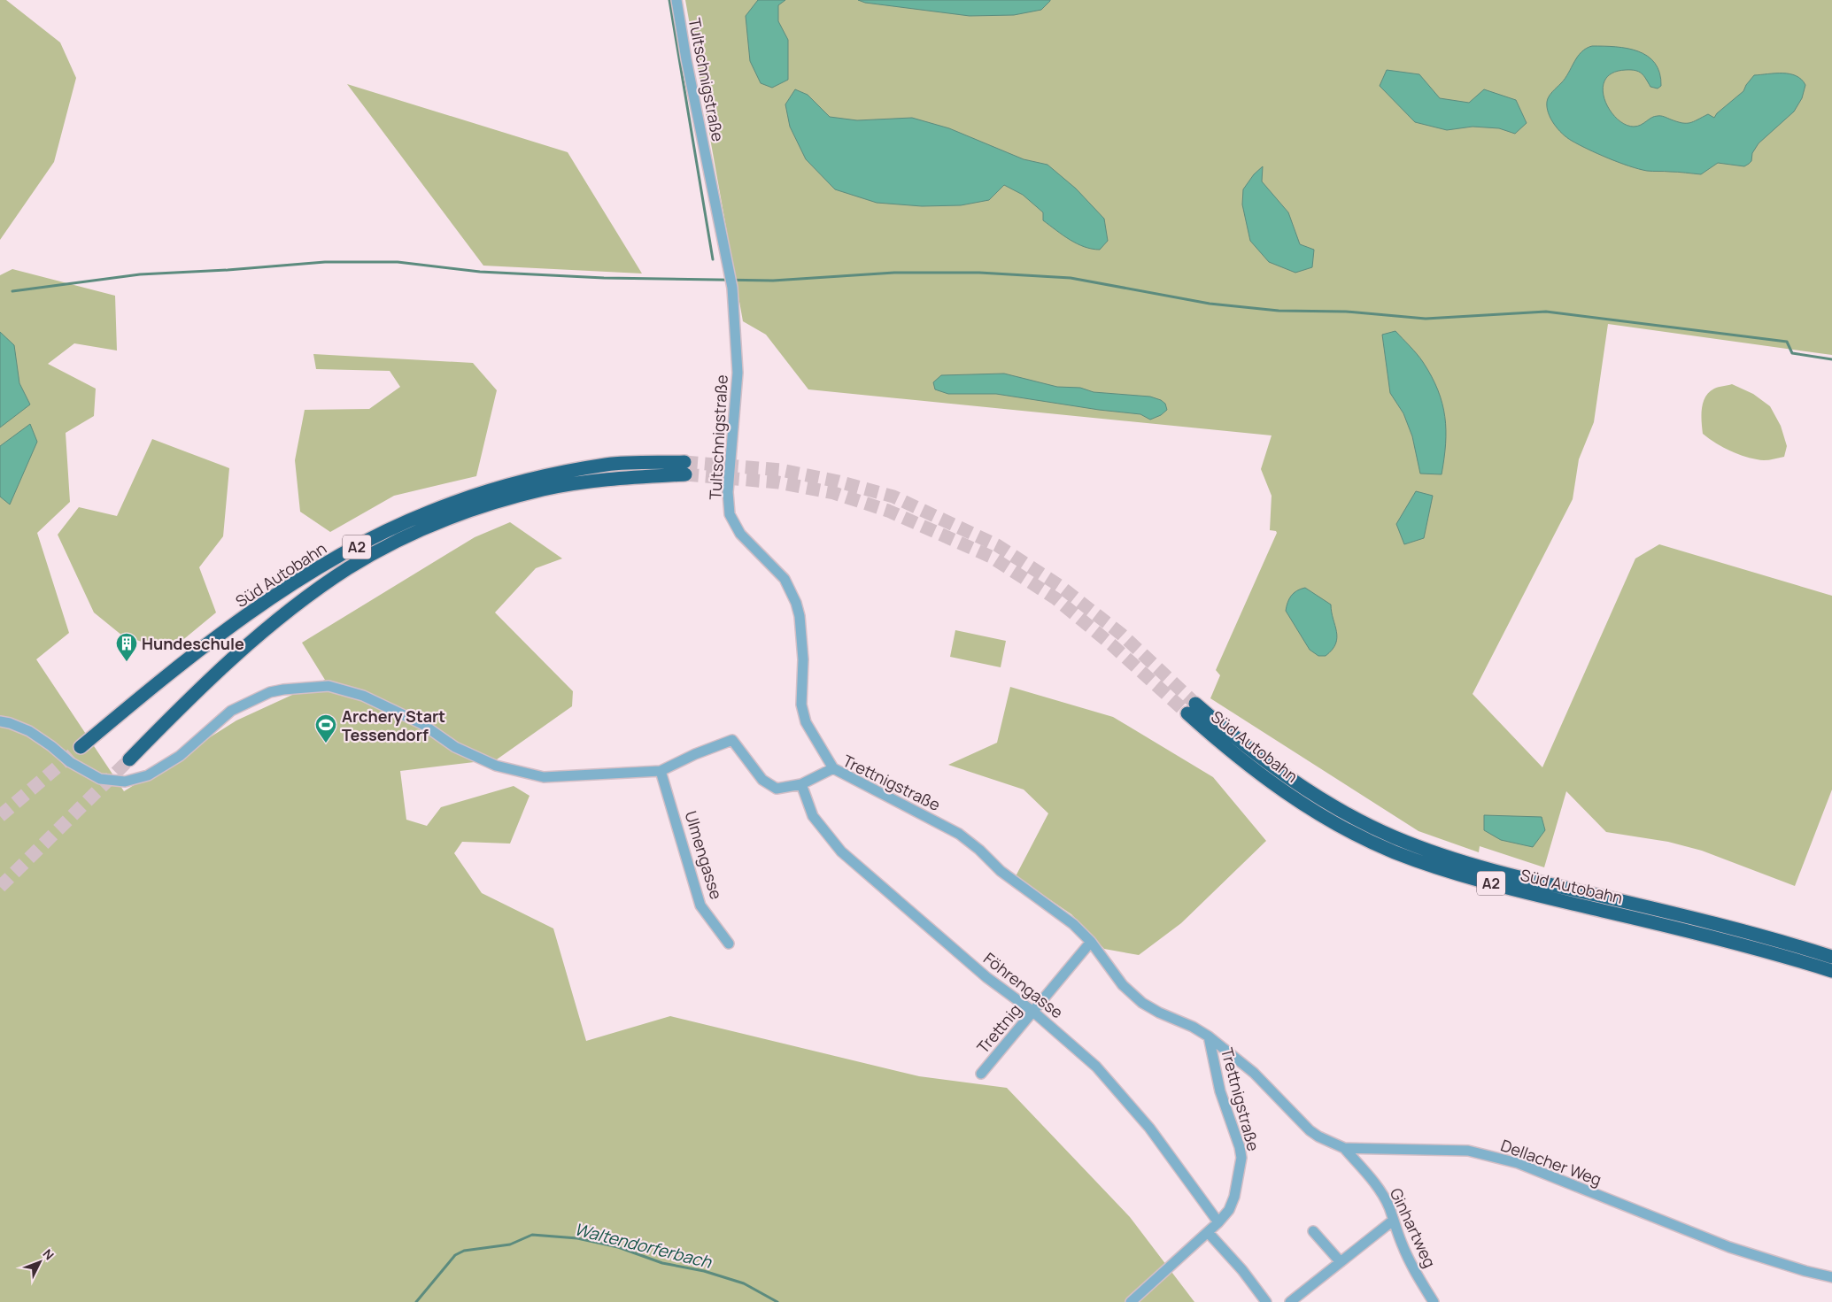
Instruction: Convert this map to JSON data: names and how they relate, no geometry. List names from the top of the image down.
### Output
{
  "streets": {
    "highway": ["A2", "Süd Autobahn"],
    "street": [
      "Tultschnigstraße",
      "Trettnigstraße",
      "Ulmengasse",
      "Föhrengasse",
      "Trettnig",
      "Dellacher Weg",
      "Ginhartweg"
    ]
  },
  "crossings": [
    ["Tultschnigstraße", "Trettnigstraße"],
    ["Trettnigstraße", "Ulmengasse"],
    ["Trettnigstraße", "Föhrengasse"],
    ["Trettnigstraße", "Trettnig"],
    ["Trettnigstraße", "Dellacher Weg"],
    ["Föhrengasse", "Trettnig"],
    ["Dellacher Weg", "Ginhartweg"]
  ],
  "water": ["Waltendorferbach"],
  "places": {
    "building": ["Hundeschule"],
    "sports": ["Archery Start Tessendorf"]
  },
  "north": "top right"
}
